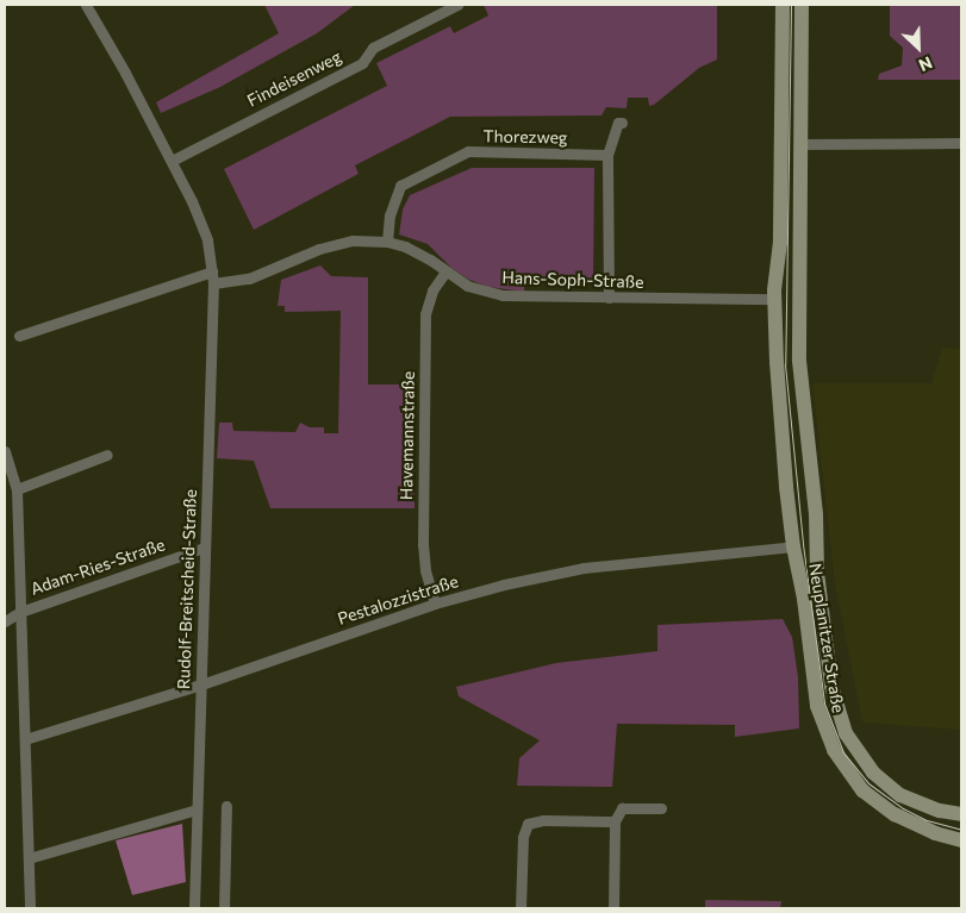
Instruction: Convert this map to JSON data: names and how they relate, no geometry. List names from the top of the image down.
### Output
{
  "streets": {
    "street": [
      "Findeisenweg",
      "Thorezweg",
      "Hans-Soph-Straße",
      "Havemannstraße",
      "Adam-Ries-Straße",
      "Rudolf-Breitscheid-Straße",
      "Pestalozzistraße",
      "Neuplanitzer Straße"
    ]
  },
  "crossings": [
    ["Findeisenweg", "Rudolf-Breitscheid-Straße"],
    ["Thorezweg", "Hans-Soph-Straße"],
    ["Hans-Soph-Straße", "Havemannstraße"],
    ["Hans-Soph-Straße", "Rudolf-Breitscheid-Straße"],
    ["Hans-Soph-Straße", "Neuplanitzer Straße"],
    ["Havemannstraße", "Pestalozzistraße"],
    ["Adam-Ries-Straße", "Rudolf-Breitscheid-Straße"],
    ["Rudolf-Breitscheid-Straße", "Pestalozzistraße"],
    ["Pestalozzistraße", "Neuplanitzer Straße"]
  ],
  "north": "bottom right"
}
